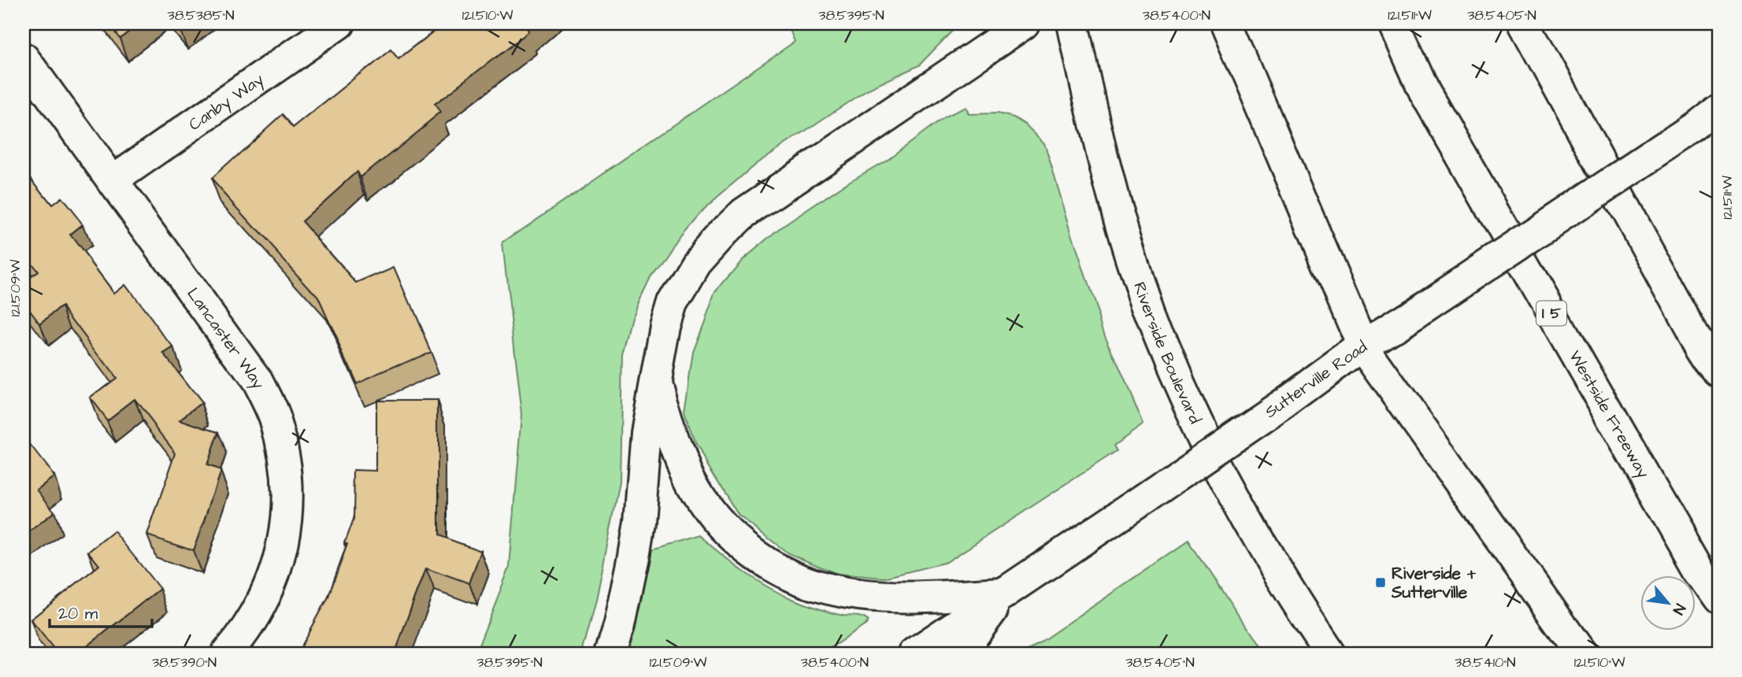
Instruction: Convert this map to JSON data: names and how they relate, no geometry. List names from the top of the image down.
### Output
{
  "streets": {
    "main road": [
      "Canby Way",
      "I 5",
      "Lancaster Way",
      "Riverside Boulevard",
      "Sutterville Road",
      "Westside Freeway"
    ]
  },
  "crossings": [
    ["Canby Way", "Lancaster Way"]
  ],
  "places": {
    "transit": ["Riverside + Sutterville"]
  },
  "scale_bar": "20 m",
  "north": "bottom right",
  "coordinates": [
    "38.5385°N",
    "121.510°W",
    "38.5395°N",
    "38.5400°N",
    "121.511°W",
    "38.5405°N",
    "121.509°W",
    "38.5390°N",
    "38.5410°N"
  ]
}
